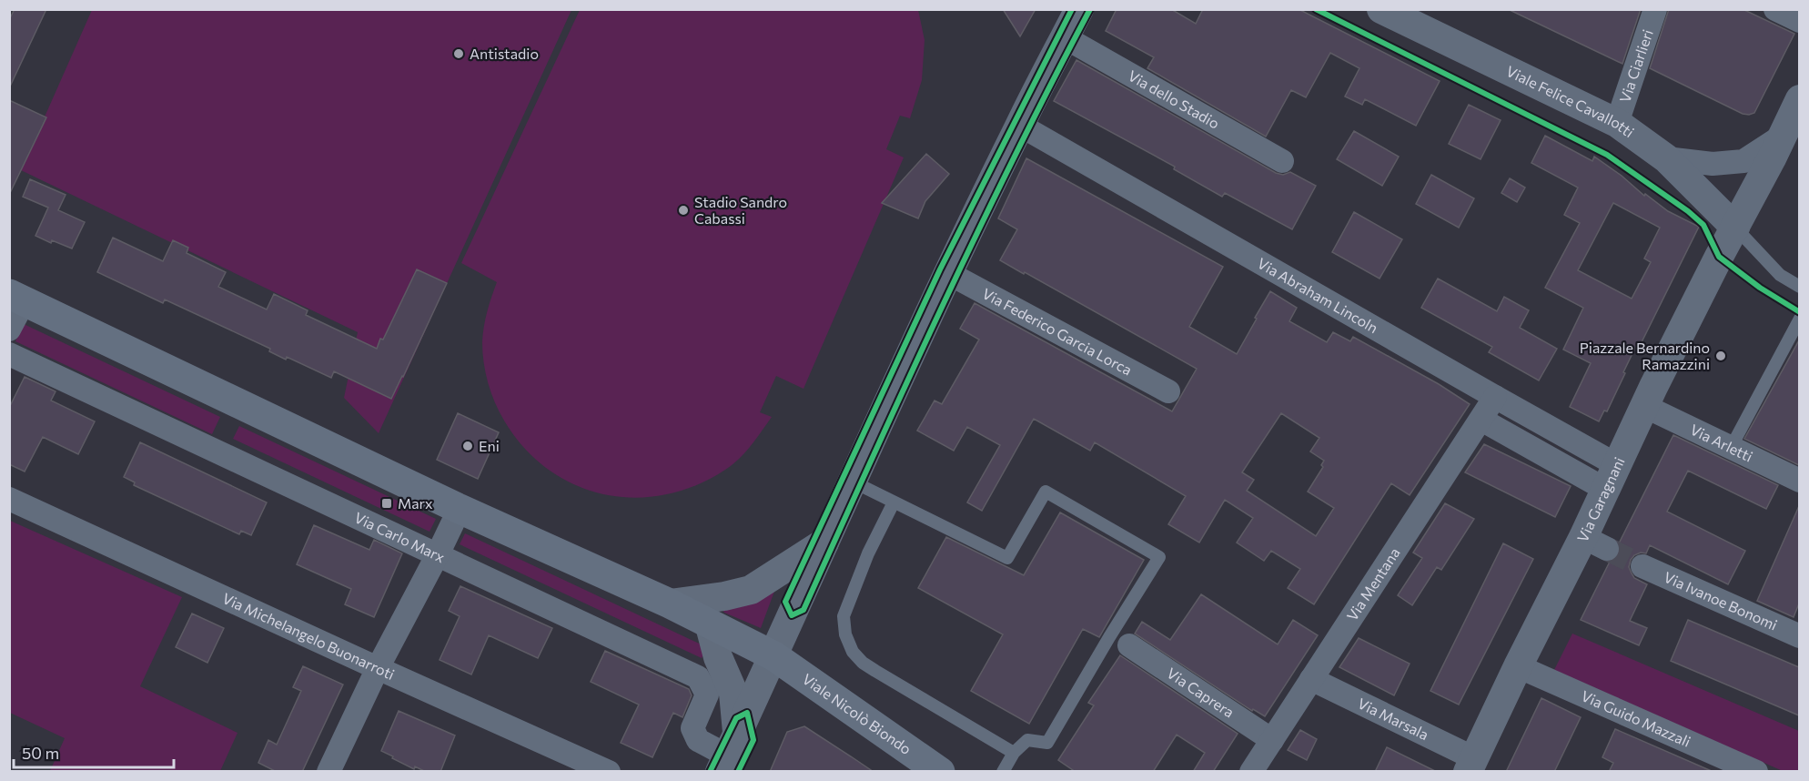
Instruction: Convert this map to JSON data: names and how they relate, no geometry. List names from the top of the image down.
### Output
{
  "streets": {
    "main road": ["Viale Nicolò Biondo"],
    "street": [
      "Via Ciarlieri",
      "Via dello Stadio",
      "Viale Felice Cavallotti",
      "Via Abraham Lincoln",
      "Via Federico Garcia Lorca",
      "Via Arletti",
      "Via Garagnani",
      "Via Carlo Marx",
      "Via Mentana",
      "Via Ivanoe Bonomi",
      "Via Michelangelo Buonarroti",
      "Via Caprera",
      "Via Marsala",
      "Via Guido Mazzali"
    ]
  },
  "crossings": [
    ["Via Ciarlieri", "Viale Felice Cavallotti"],
    ["Viale Felice Cavallotti", "Via Garagnani"],
    ["Via Abraham Lincoln", "Via Garagnani"],
    ["Via Abraham Lincoln", "Via Mentana"],
    ["Via Arletti", "Via Garagnani"],
    ["Via Garagnani", "Via Marsala"],
    ["Via Garagnani", "Via Guido Mazzali"],
    ["Via Mentana", "Via Caprera"],
    ["Via Mentana", "Via Marsala"]
  ],
  "places": {
    "other": [
      "Antistadio",
      "Stadio Sandro Cabassi",
      "Piazzale Bernardino Ramazzini",
      "Eni"
    ],
    "transit": ["Marx"]
  },
  "scale_bar": "50 m"
}
